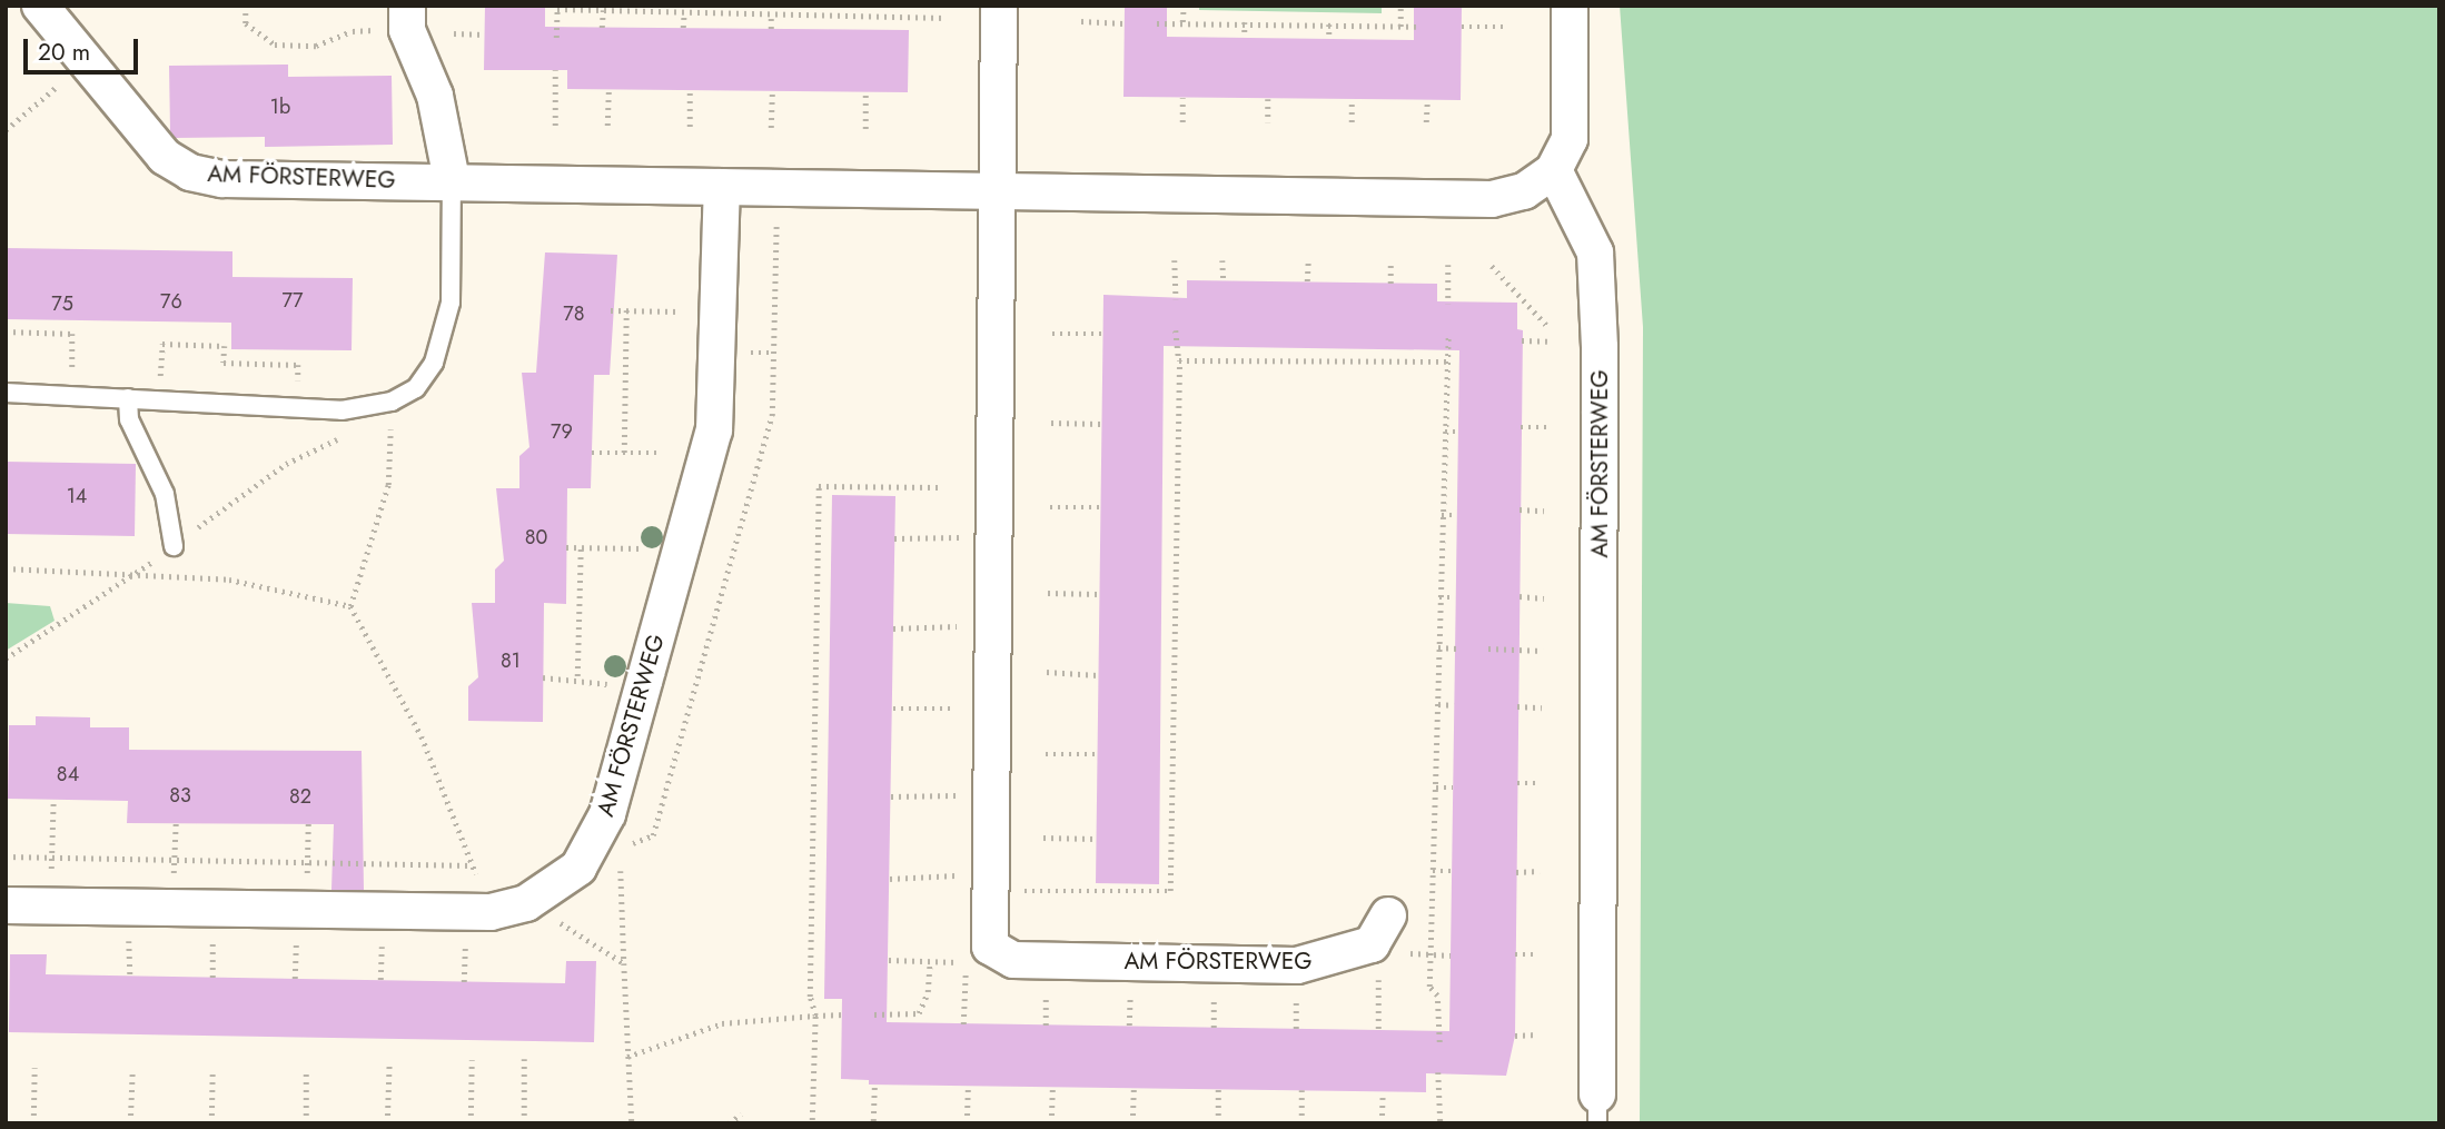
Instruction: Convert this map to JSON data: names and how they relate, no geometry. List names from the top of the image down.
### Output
{
  "streets": {
    "street": ["AM FÖRSTERWEG"]
  },
  "house_numbers": [
    "1b",
    "77",
    "76",
    "75",
    "78",
    "79",
    "14",
    "80",
    "81",
    "84",
    "83",
    "82"
  ],
  "scale_bar": "20 m"
}
